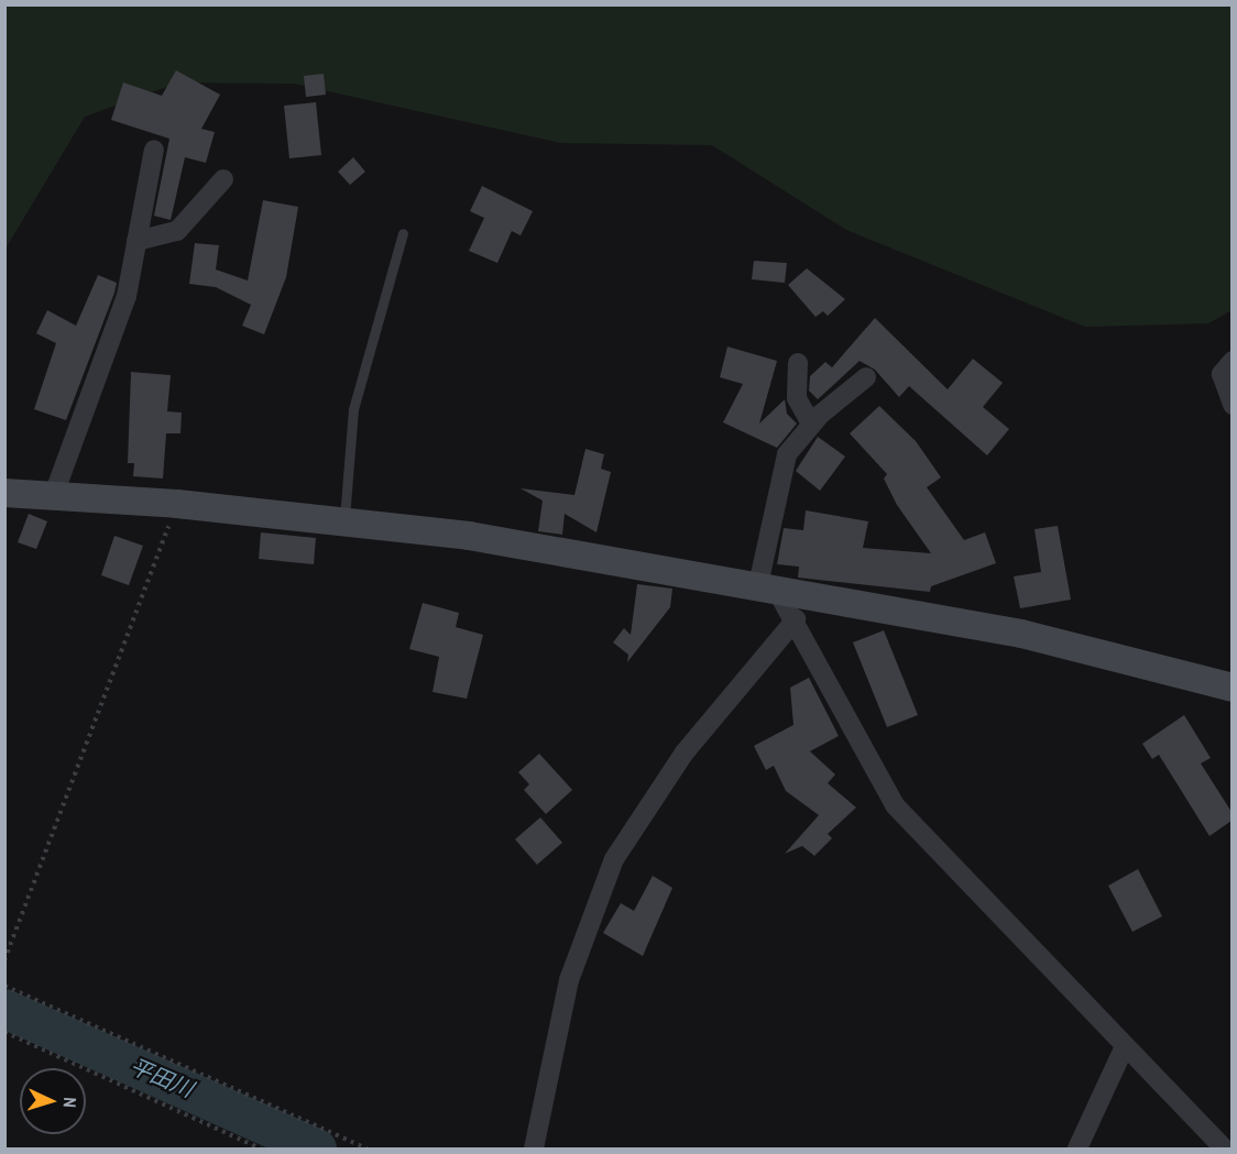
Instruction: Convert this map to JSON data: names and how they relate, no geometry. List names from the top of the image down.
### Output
{
  "water": ["平田川"],
  "north": "right"
}
